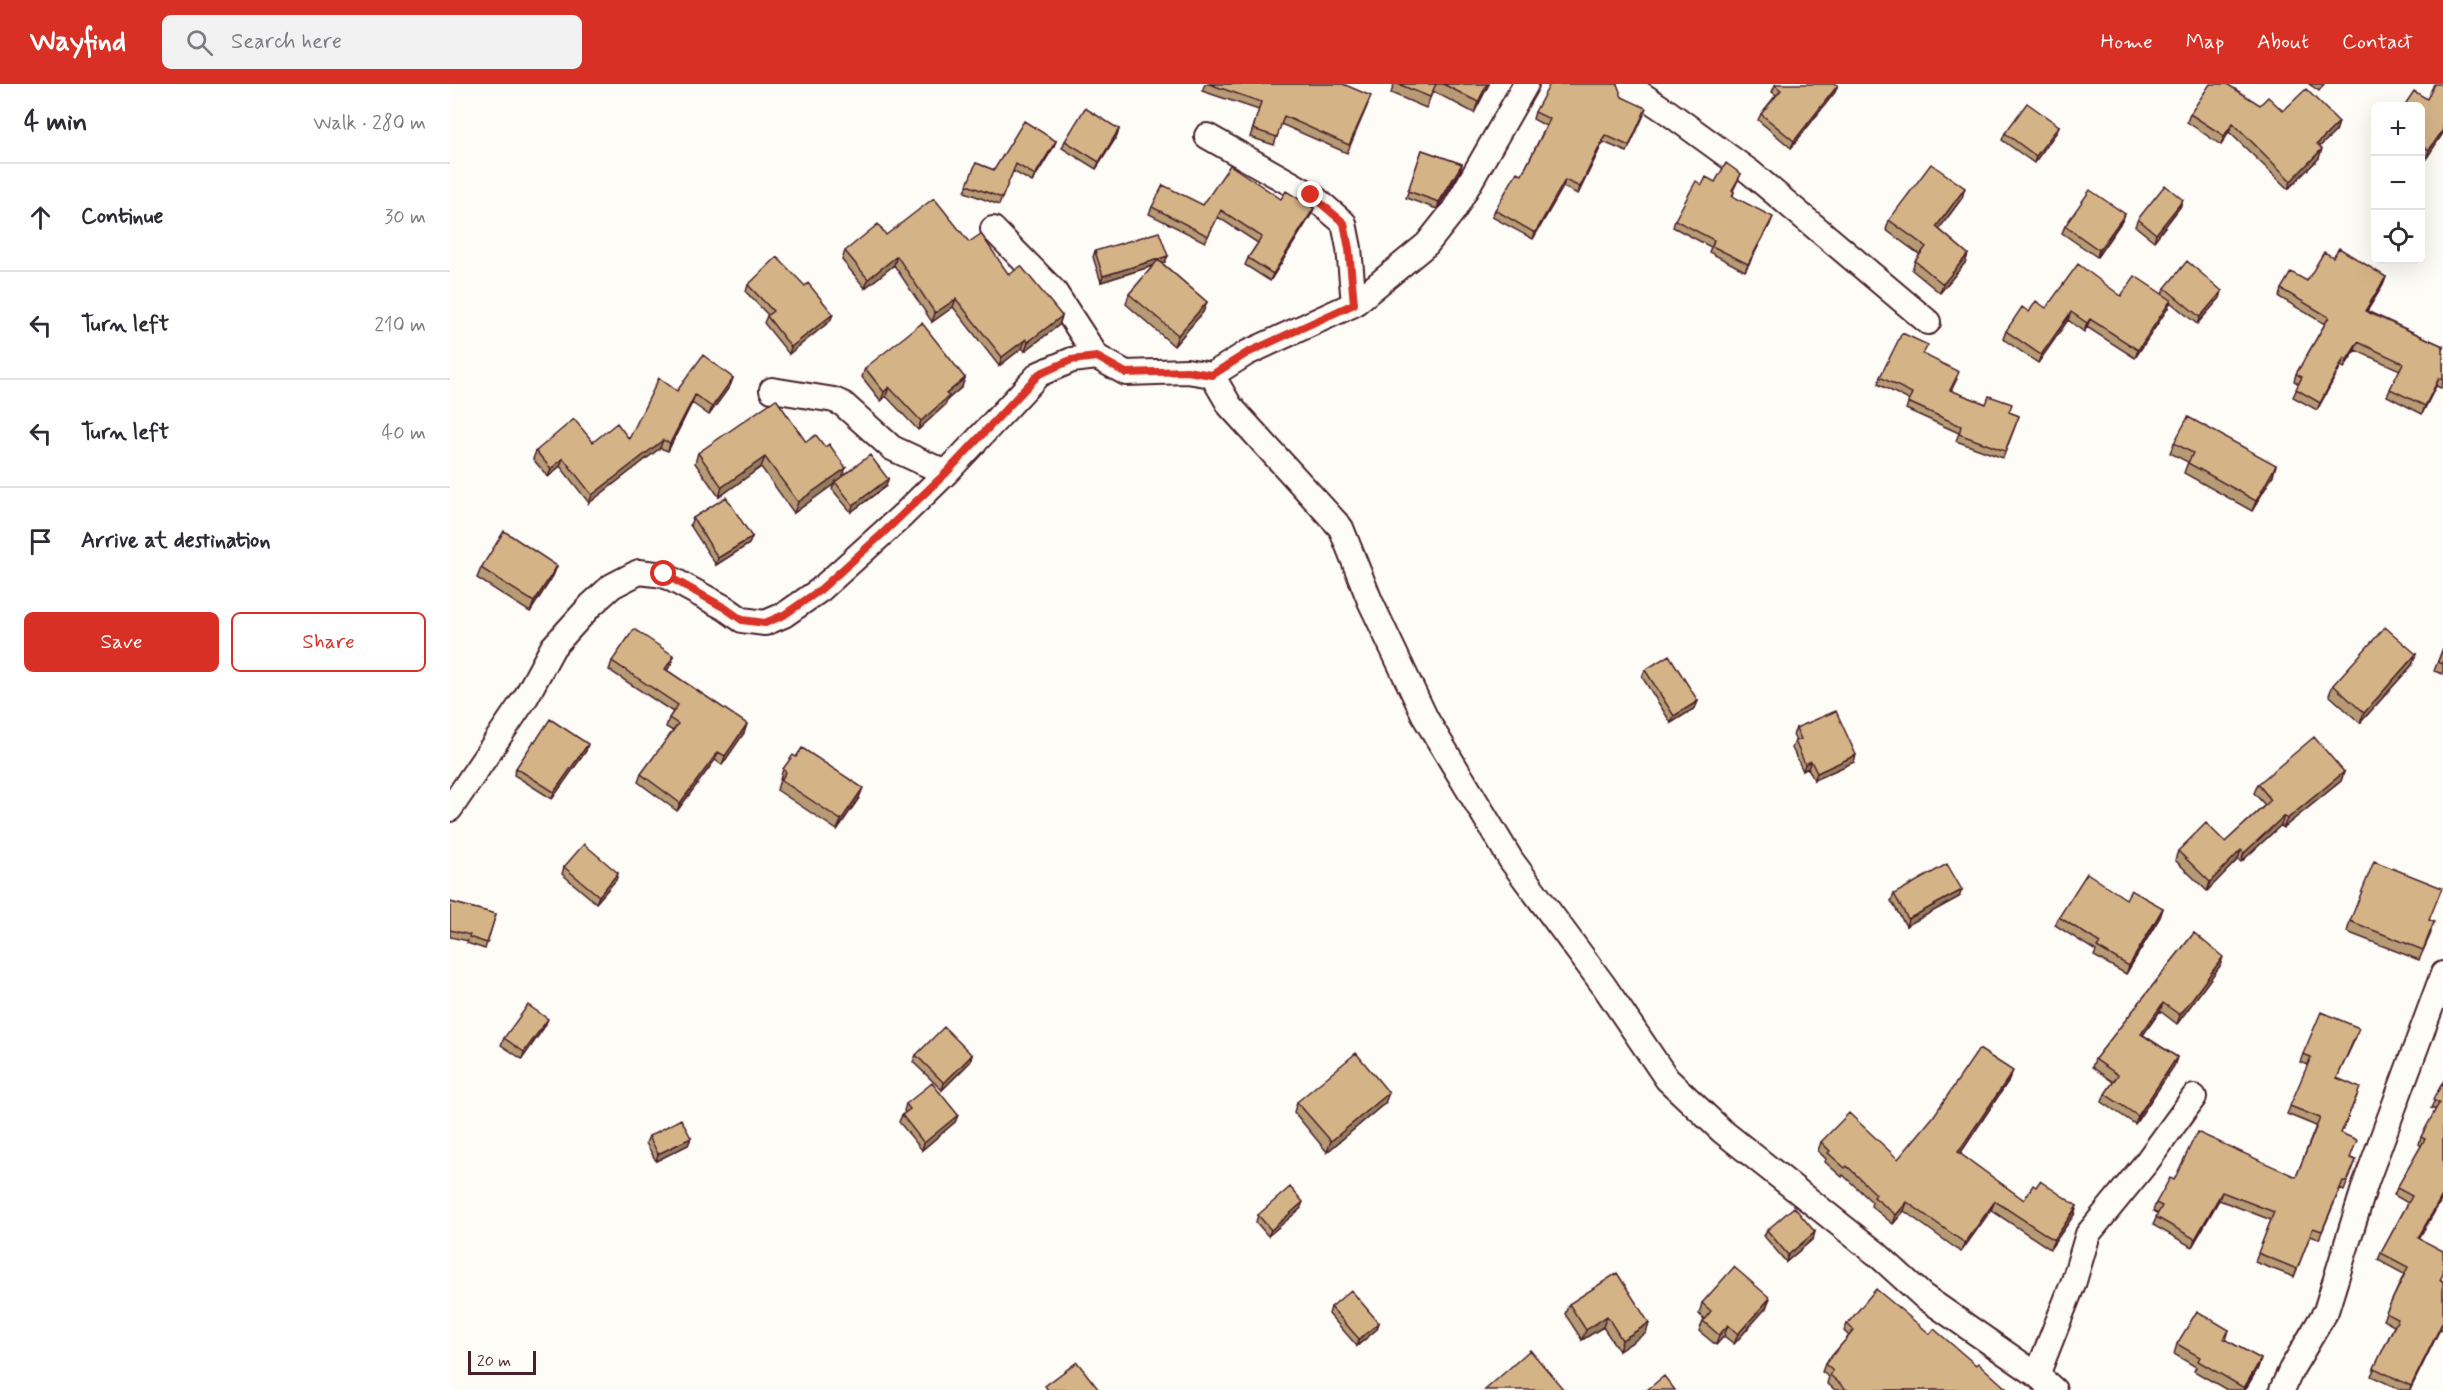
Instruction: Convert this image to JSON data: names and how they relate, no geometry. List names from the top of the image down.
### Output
{
  "scale_bar": "20 m",
  "page": {
    "header": "Wayfind",
    "search": "Search here",
    "nav": [
      "Home",
      "Map",
      "About",
      "Contact"
    ],
    "heading": ["4 min", "Walk · 280 m"],
    "map_buttons": ["+", "−"],
    "list": [
      ["Continue", "30 m"],
      ["Turn left", "210 m"],
      ["Turn left", "40 m"],
      "Arrive at destination"
    ],
    "buttons": ["Save", "Share"],
    "scale": "20 m"
  }
}
